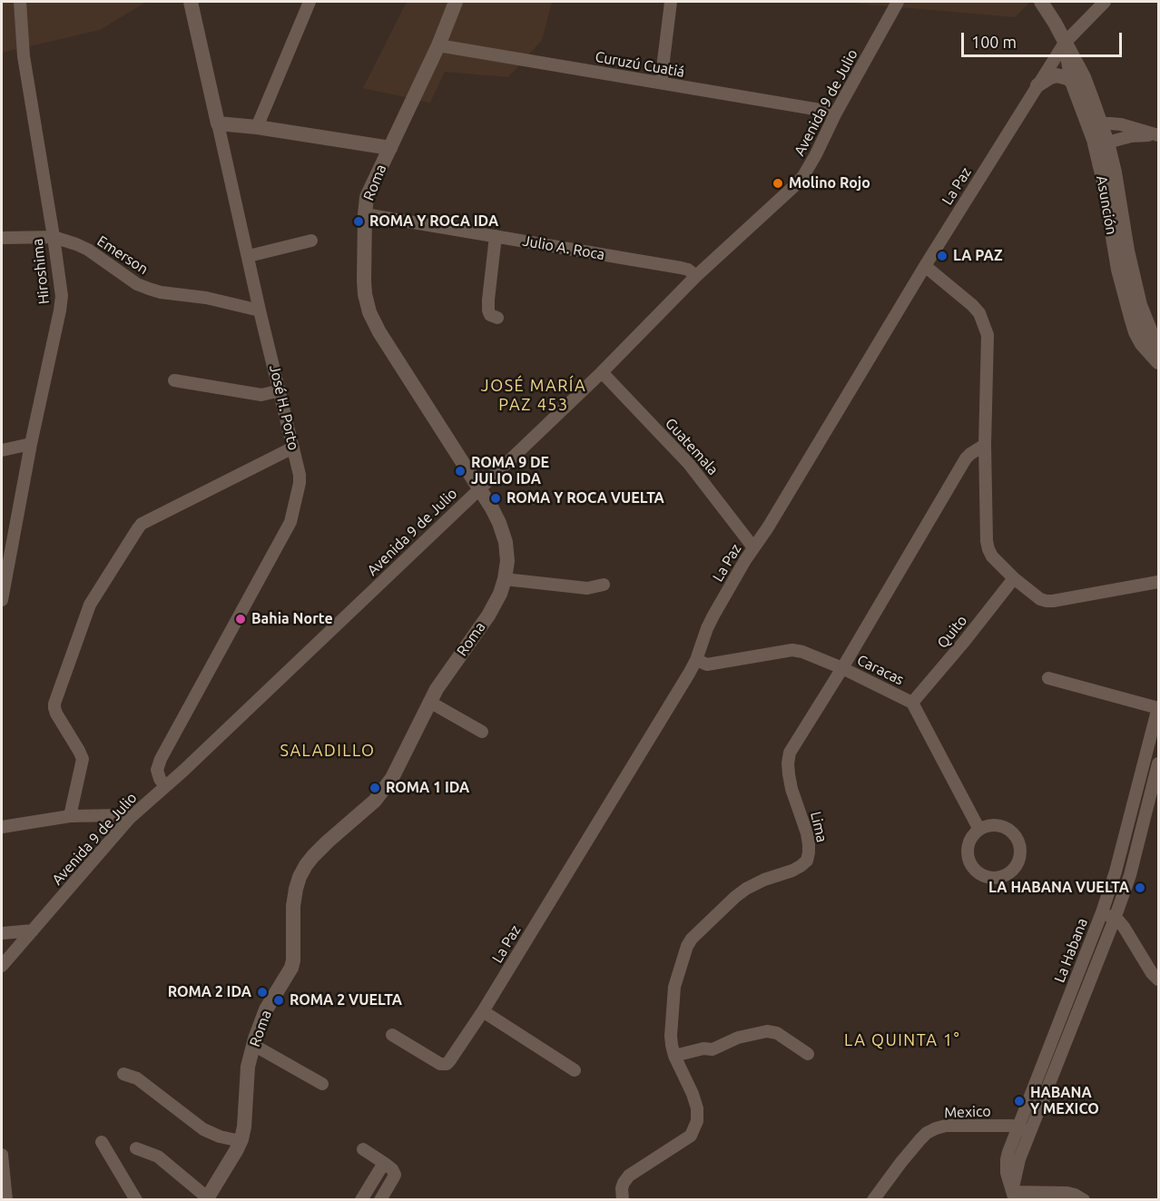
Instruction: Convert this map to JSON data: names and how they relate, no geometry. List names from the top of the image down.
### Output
{
  "streets": {
    "main road": ["Roma", "Asunción", "José H. Porto"],
    "street": [
      "Curuzú Cuatiá",
      "Avenida 9 de Julio",
      "La Paz",
      "Julio A. Roca",
      "Emerson",
      "Hiroshima",
      "Guatemala",
      "Quito",
      "Caracas",
      "Lima",
      "La Habana",
      "Mexico"
    ]
  },
  "crossings": [
    ["Curuzú Cuatiá", "Avenida 9 de Julio"],
    ["Curuzú Cuatiá", "Roma"],
    ["Avenida 9 de Julio", "Roma"],
    ["Avenida 9 de Julio", "Julio A. Roca"],
    ["Avenida 9 de Julio", "José H. Porto"],
    ["Avenida 9 de Julio", "Guatemala"],
    ["Roma", "Julio A. Roca"],
    ["La Paz", "Asunción"],
    ["La Paz", "Guatemala"],
    ["La Paz", "Caracas"],
    ["Emerson", "Hiroshima"],
    ["Emerson", "José H. Porto"],
    ["Quito", "Caracas"],
    ["Caracas", "Lima"],
    ["La Habana", "Mexico"]
  ],
  "districts": ["JOSÉ MARÍA PAZ 453", "SALADILLO", "LA QUINTA 1°"],
  "places": [
    "Molino Rojo",
    "ROMA Y ROCA IDA",
    "LA PAZ",
    "ROMA 9 DE JULIO IDA",
    "ROMA Y ROCA VUELTA",
    "Bahia Norte",
    "ROMA 1 IDA",
    "LA HABANA VUELTA",
    "ROMA 2 IDA",
    "ROMA 2 VUELTA",
    "HABANA Y MEXICO"
  ],
  "scale_bar": "100 m"
}
